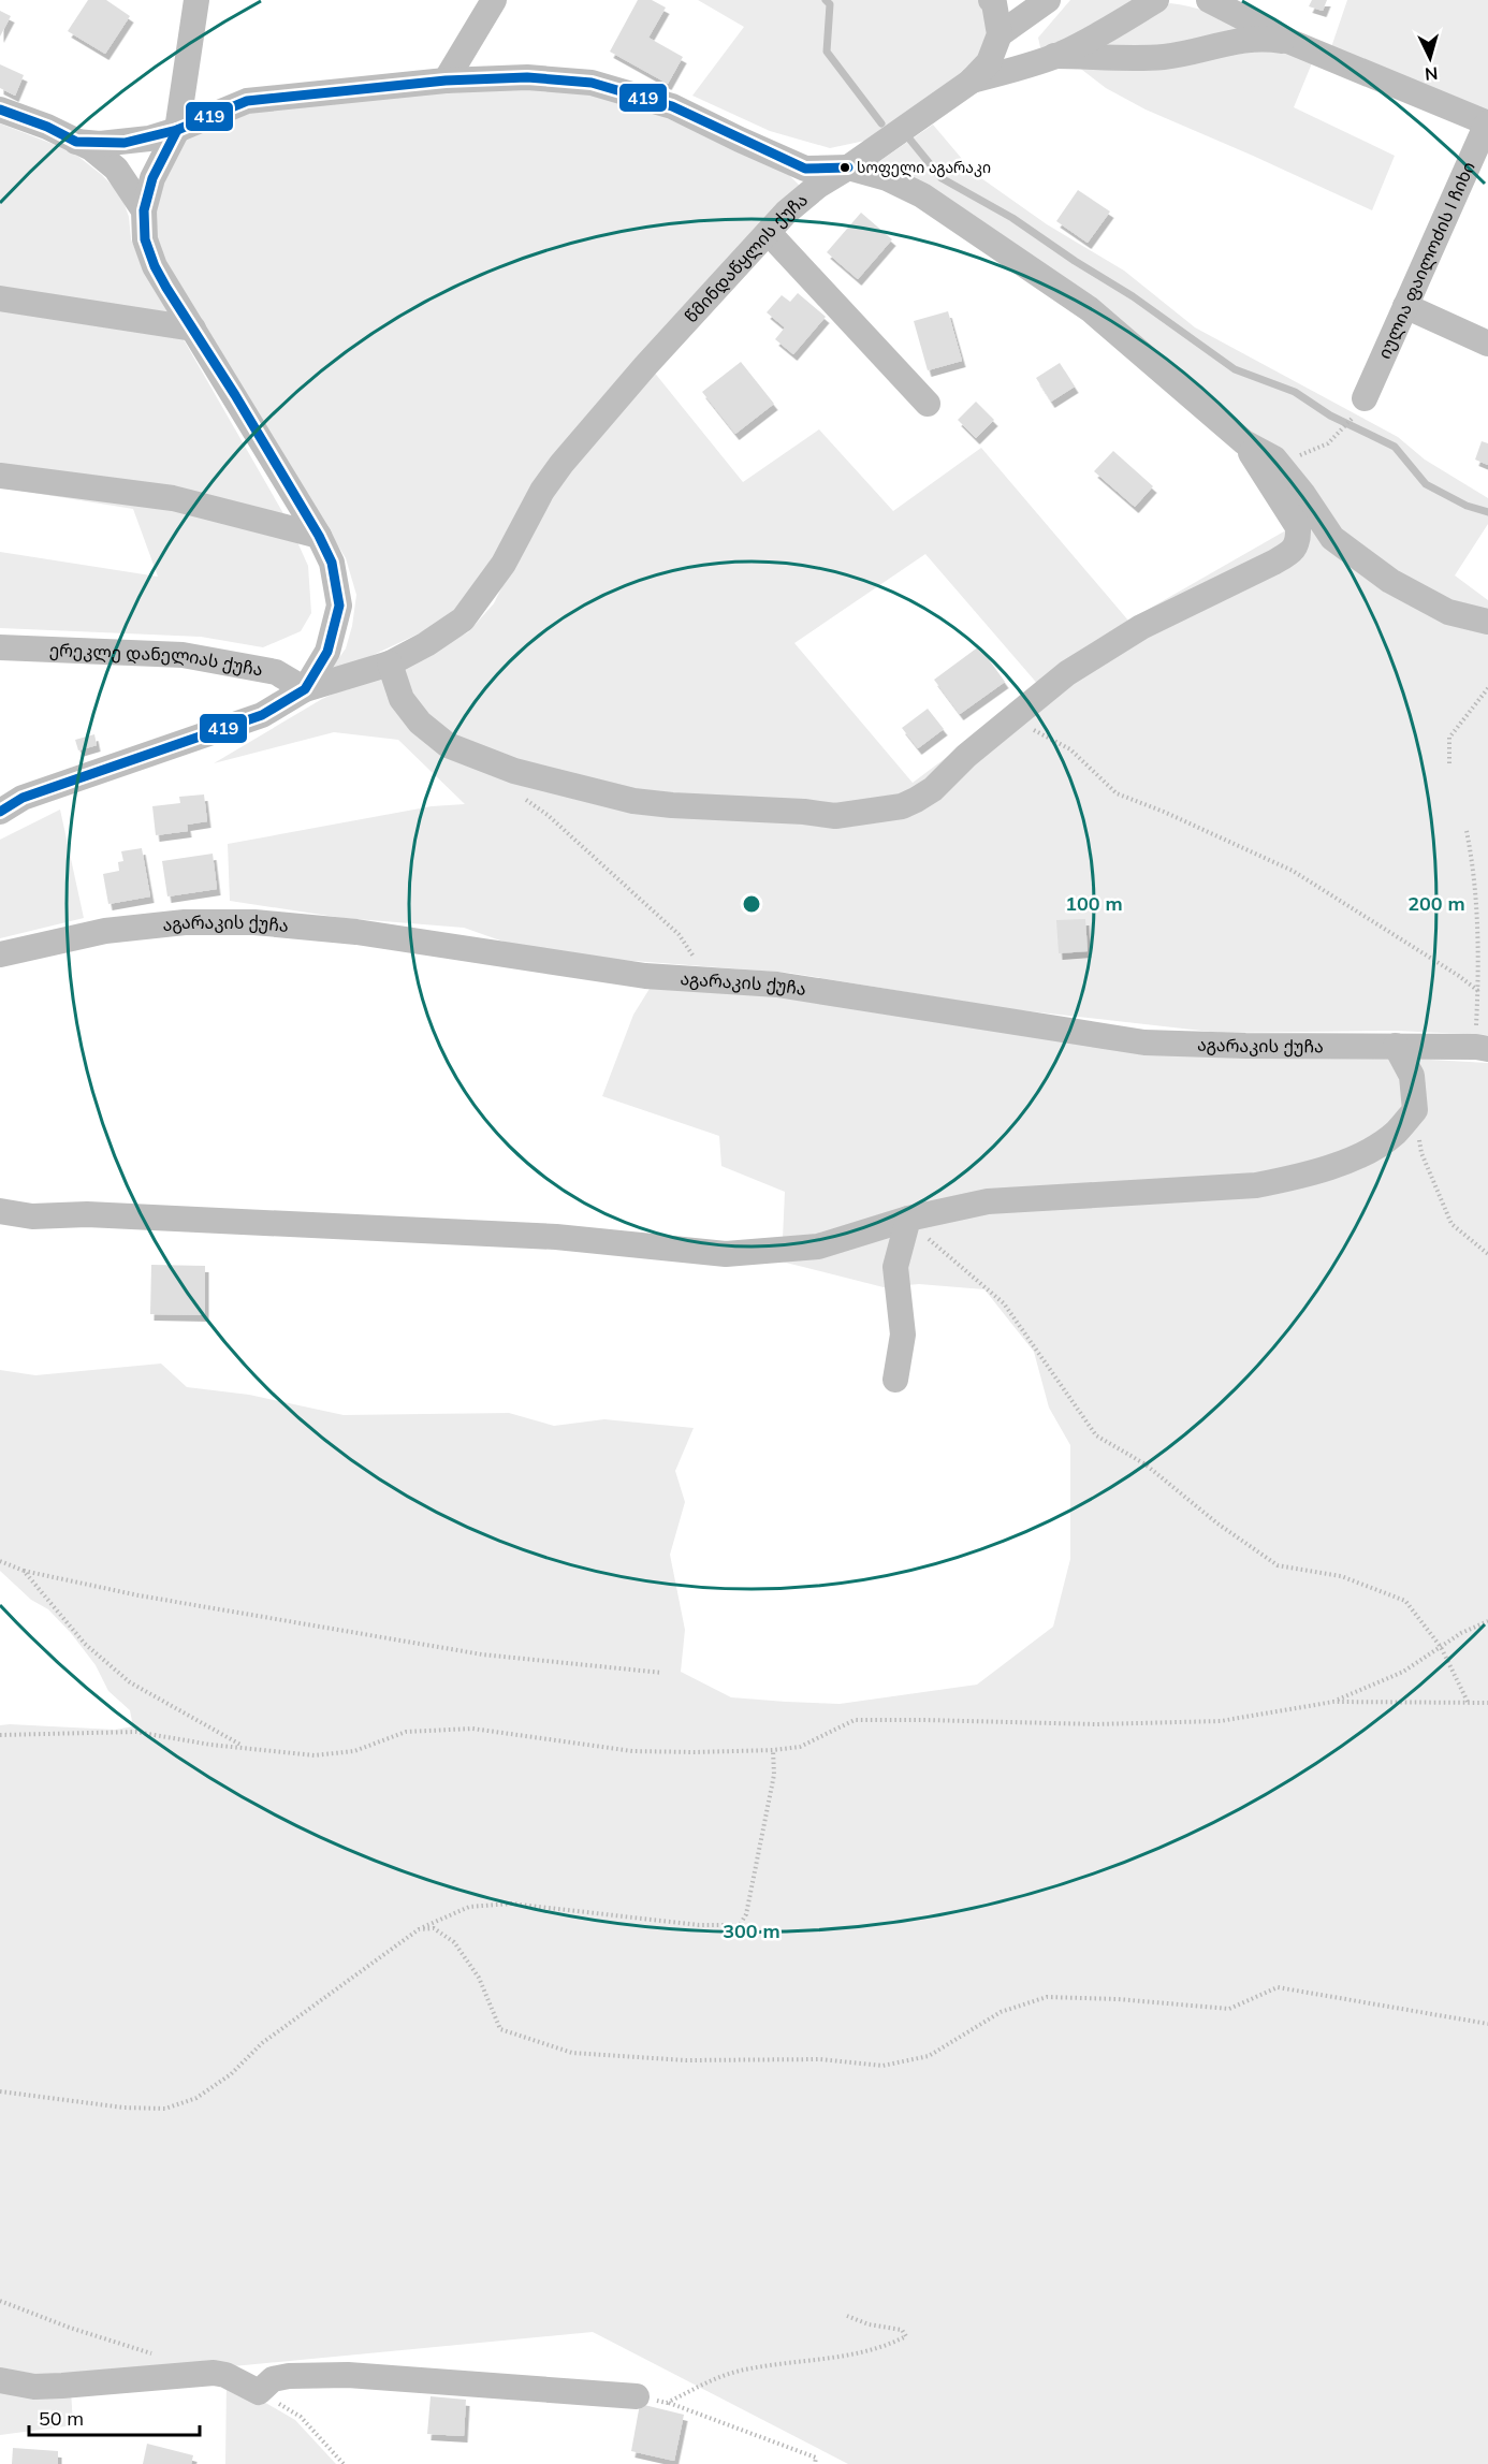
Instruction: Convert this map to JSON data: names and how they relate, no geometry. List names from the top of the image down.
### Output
{
  "streets": {
    "street": [
      "წმინდაწყლის ქუჩა",
      "იულია ფაილოძის I ჩიხი",
      "ერეკლე დანელიას ქუჩა",
      "აგარაკის ქუჩა"
    ]
  },
  "crossings": [
    ["წმინდაწყლის ქუჩა", "ერეკლე დანელიას ქუჩა"]
  ],
  "places": ["სოფელი აგარაკი"],
  "lines": ["transit line 419"],
  "scale_bar": "50 m",
  "north": "bottom",
  "rings": ["100 m", "200 m", "300 m"]
}
